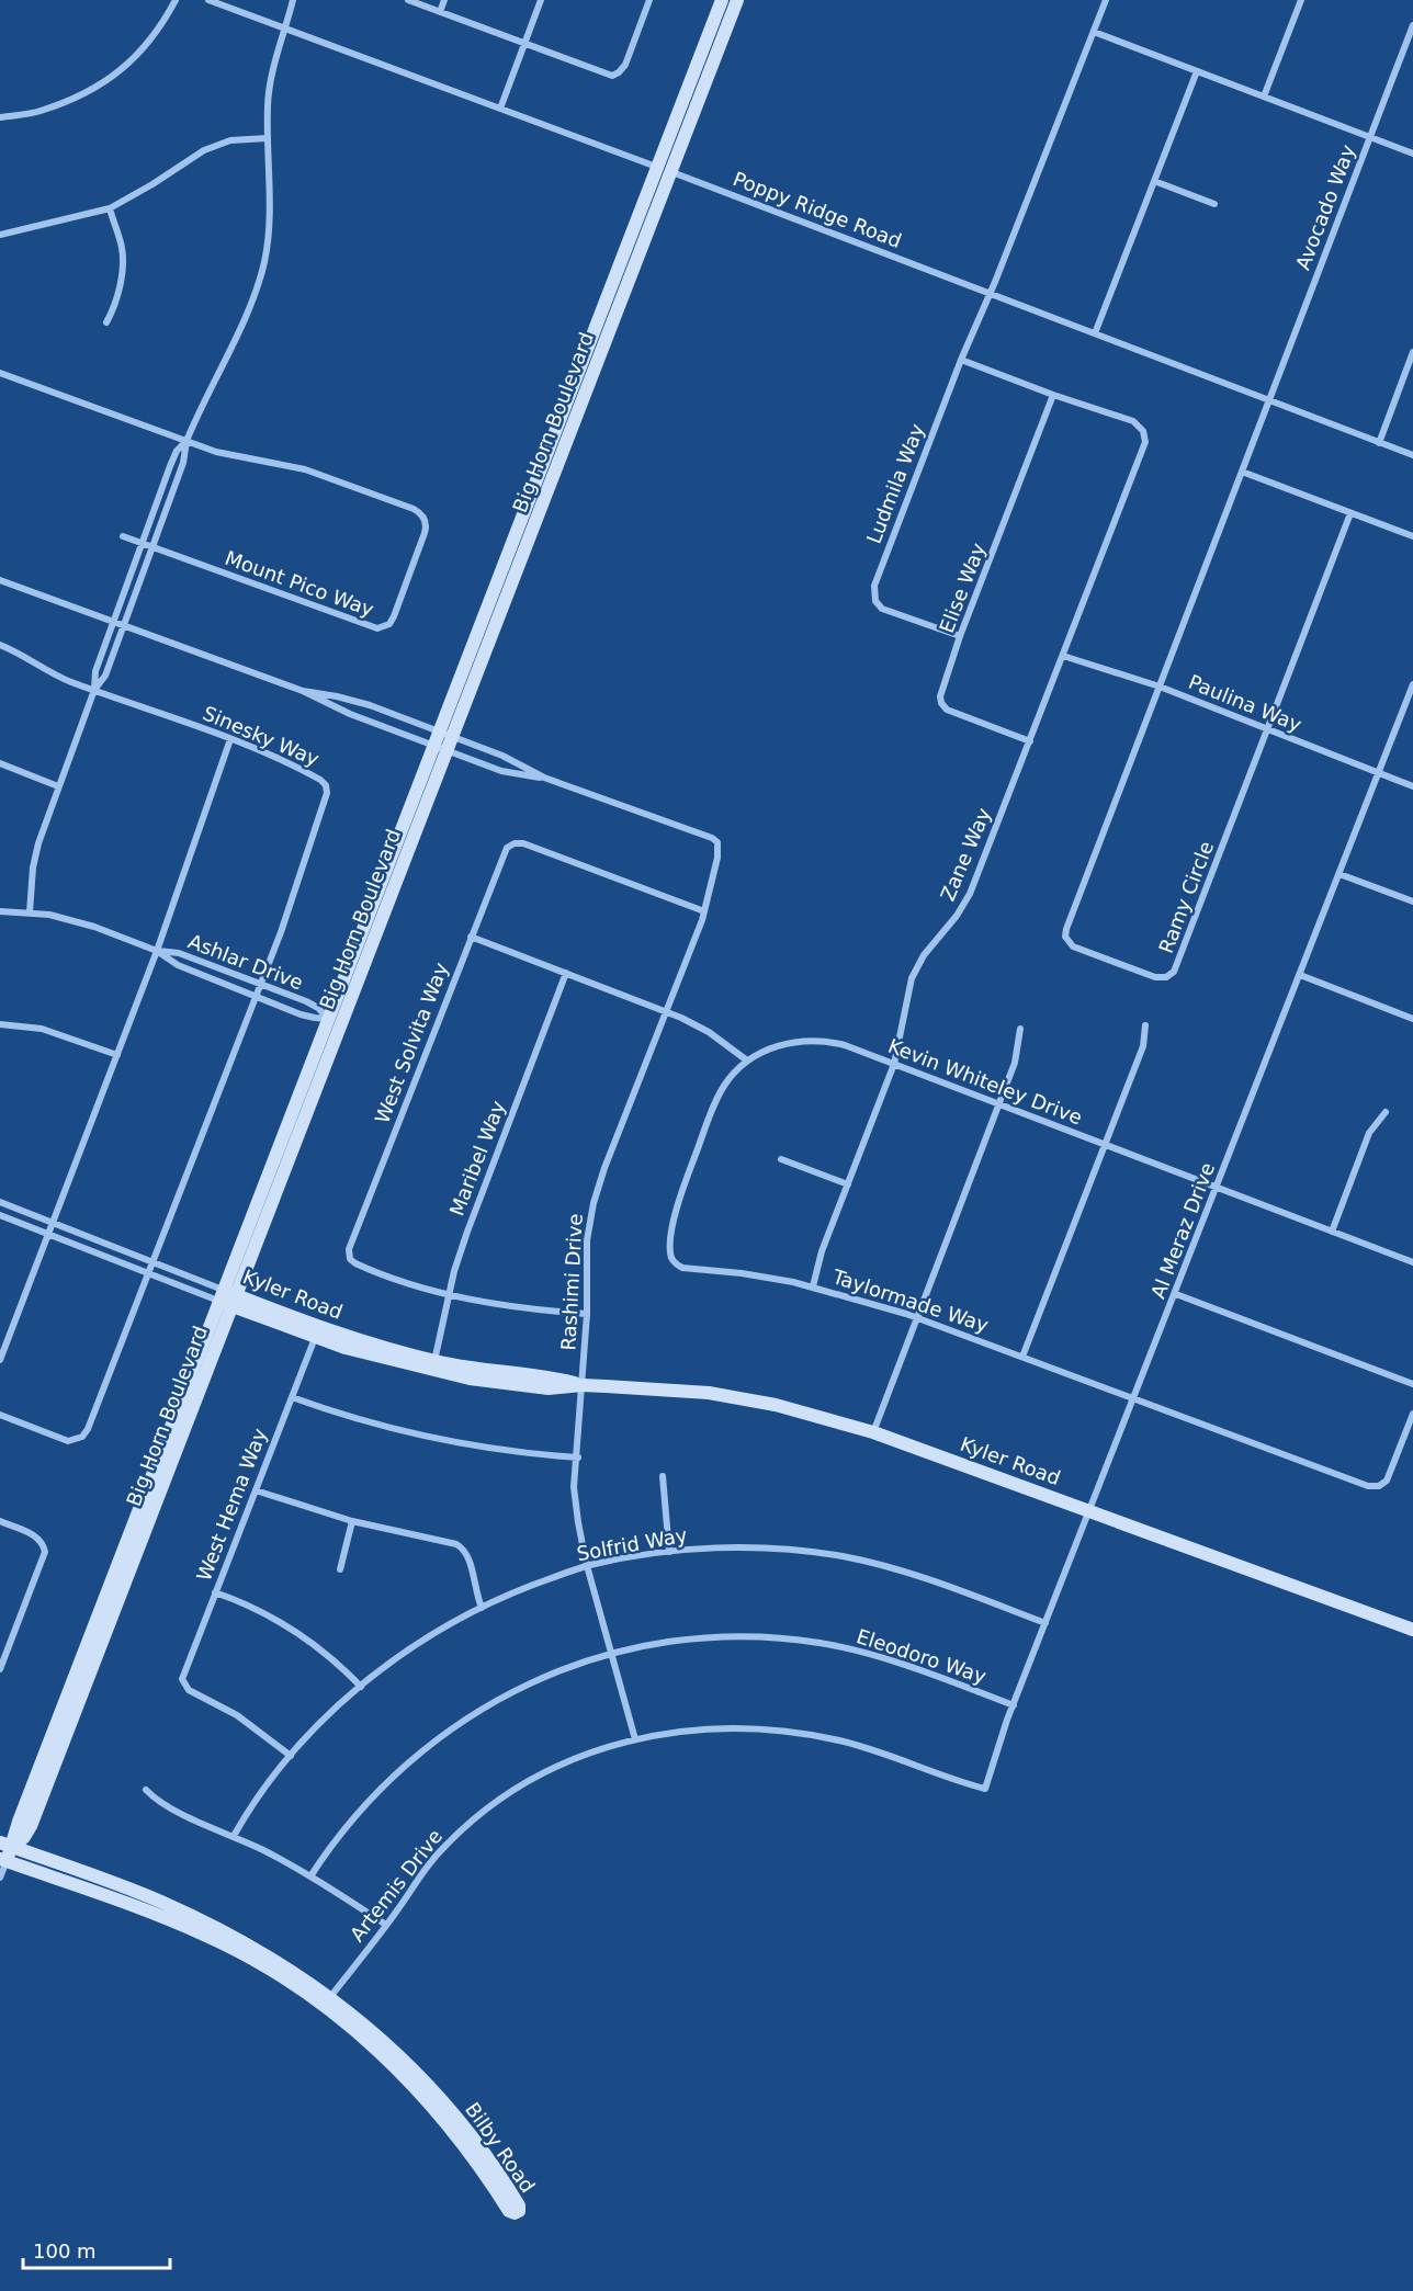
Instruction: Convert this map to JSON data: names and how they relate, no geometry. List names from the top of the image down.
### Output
{
  "streets": {
    "street": [
      "Avocado Way",
      "Poppy Ridge Road",
      "Big Horn Boulevard",
      "Ludmila Way",
      "Mount Pico Way",
      "Elise Way",
      "Paulina Way",
      "Sinesky Way",
      "Zane Way",
      "Ramy Circle",
      "Ashlar Drive",
      "West Solvita Way",
      "Kevin Whiteley Drive",
      "Maribel Way",
      "Al Meraz Drive",
      "Rashimi Drive",
      "Kyler Road",
      "Taylormade Way",
      "West Hema Way",
      "Solfrid Way",
      "Eleodoro Way",
      "Artemis Drive",
      "Bilby Road"
    ]
  },
  "crossings": [
    ["Avocado Way", "Poppy Ridge Road"],
    ["Avocado Way", "Paulina Way"],
    ["Avocado Way", "Ramy Circle"],
    ["Poppy Ridge Road", "Big Horn Boulevard"],
    ["Poppy Ridge Road", "Ludmila Way"],
    ["Big Horn Boulevard", "Ashlar Drive"],
    ["Big Horn Boulevard", "Kyler Road"],
    ["Big Horn Boulevard", "Bilby Road"],
    ["Ludmila Way", "Elise Way"],
    ["Elise Way", "Zane Way"],
    ["Paulina Way", "Zane Way"],
    ["Paulina Way", "Ramy Circle"],
    ["Paulina Way", "Al Meraz Drive"],
    ["Sinesky Way", "Ashlar Drive"],
    ["Zane Way", "Kevin Whiteley Drive"],
    ["Zane Way", "Taylormade Way"],
    ["West Solvita Way", "Maribel Way"],
    ["West Solvita Way", "Rashimi Drive"],
    ["Kevin Whiteley Drive", "Al Meraz Drive"],
    ["Kevin Whiteley Drive", "Taylormade Way"],
    ["Maribel Way", "Kyler Road"],
    ["Al Meraz Drive", "Kyler Road"],
    ["Al Meraz Drive", "Taylormade Way"],
    ["Al Meraz Drive", "Solfrid Way"],
    ["Al Meraz Drive", "Eleodoro Way"],
    ["Al Meraz Drive", "Artemis Drive"],
    ["Rashimi Drive", "Kyler Road"],
    ["Rashimi Drive", "Solfrid Way"],
    ["Rashimi Drive", "Eleodoro Way"],
    ["Rashimi Drive", "Artemis Drive"],
    ["Kyler Road", "West Hema Way"],
    ["West Hema Way", "Solfrid Way"],
    ["Artemis Drive", "Bilby Road"]
  ],
  "scale_bar": "100 m"
}
